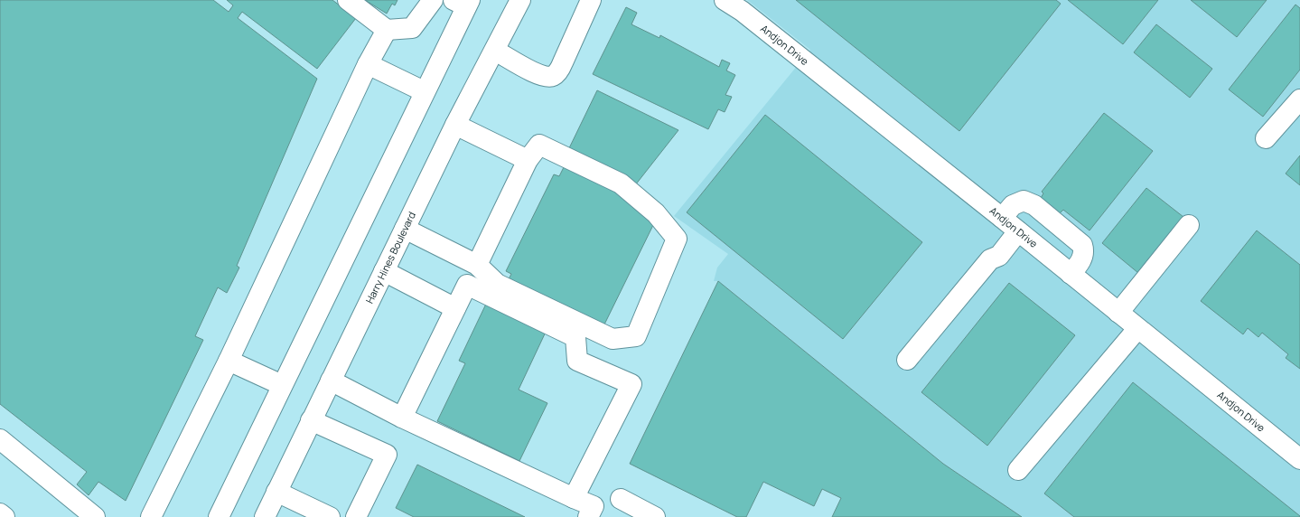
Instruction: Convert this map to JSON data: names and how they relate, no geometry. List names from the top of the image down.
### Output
{
  "streets": {
    "main road": ["Andjon Drive", "Harry Hines Boulevard"]
  }
}
